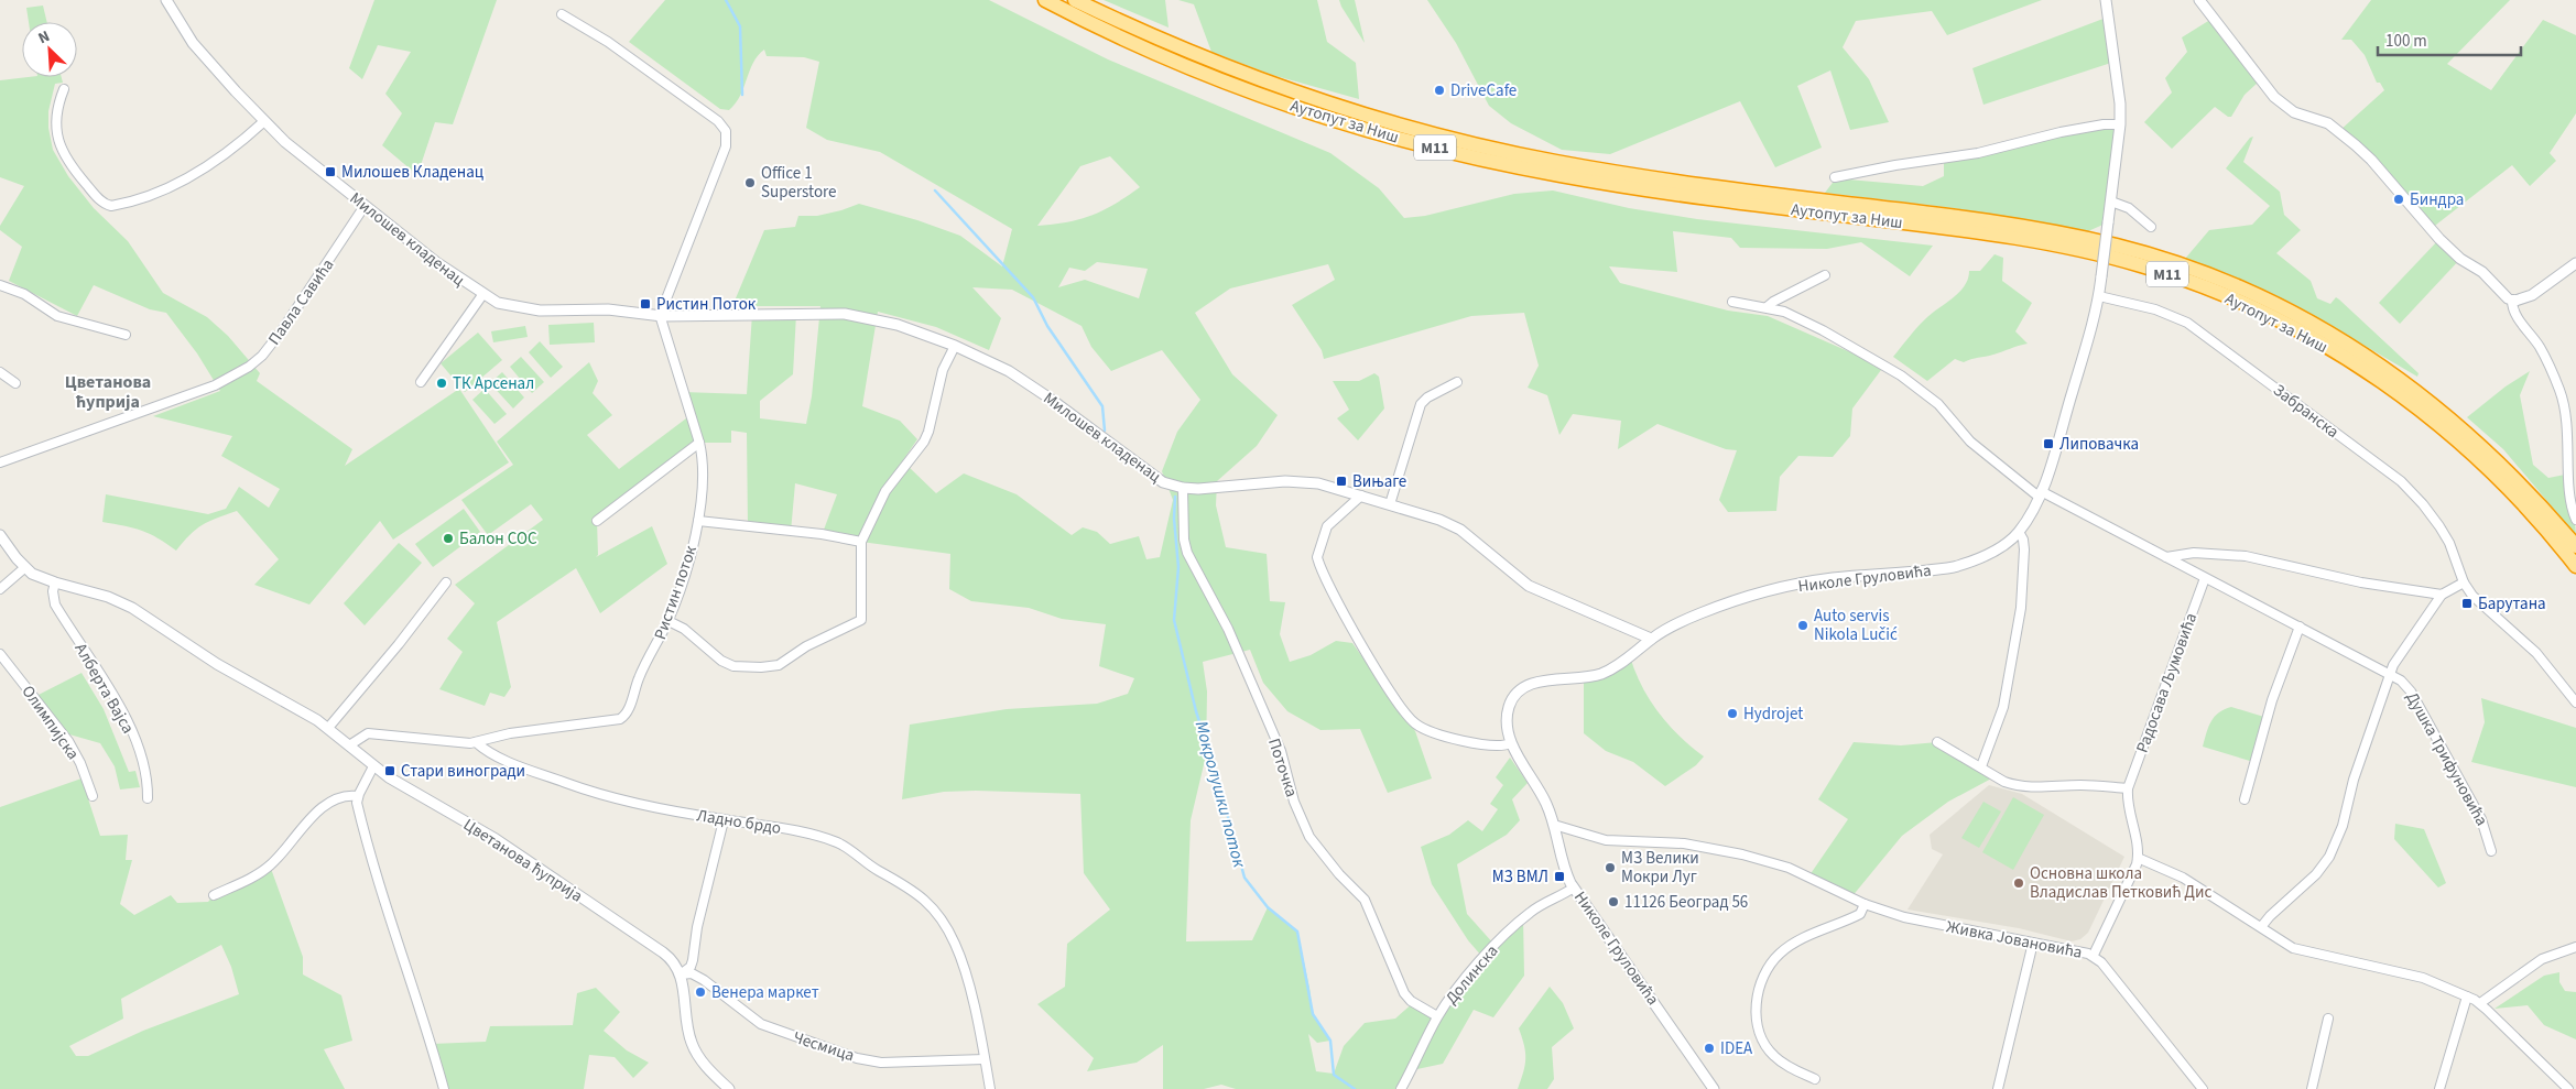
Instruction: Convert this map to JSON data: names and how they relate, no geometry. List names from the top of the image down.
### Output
{
  "streets": {
    "highway": ["Аутопут за Ниш", "M11"],
    "street": [
      "Милошев кладенац",
      "Павла Савића",
      "Забранска",
      "Николе Груловића",
      "Ристин поток",
      "Радосава Љумовића",
      "Алберта Вајса",
      "Олимпијска",
      "Душка Трифуновића",
      "Поточка",
      "Ладно брдо",
      "Цветанова ћуприја",
      "Живка Јовановића",
      "Долинска",
      "Чесмица"
    ]
  },
  "crossings": [
    ["Милошев кладенац", "Павла Савића"],
    ["Милошев кладенац", "Николе Груловића"],
    ["Милошев кладенац", "Ристин поток"],
    ["Милошев кладенац", "Поточка"],
    ["Забранска", "Николе Груловића"],
    ["Николе Груловића", "Живка Јовановића"],
    ["Николе Груловића", "Долинска"],
    ["Ристин поток", "Ладно брдо"],
    ["Радосава Љумовића", "Душка Трифуновића"],
    ["Радосава Љумовића", "Живка Јовановића"],
    ["Алберта Вајса", "Цветанова ћуприја"],
    ["Поточка", "Долинска"],
    ["Ладно брдо", "Чесмица"],
    ["Цветанова ћуприја", "Чесмица"]
  ],
  "districts": ["Цветанова ћуприја"],
  "water": ["Мокролушки поток"],
  "places": {
    "other": [
      "DriveCafe",
      "Office 1 Superstore",
      "Биндра",
      "ТК Арсенал",
      "Балон СОС",
      "Auto servis Nikola Lučić",
      "Hydrojet",
      "МЗ Велики Мокри Луг",
      "Основна школа Владислав Петковић Дис",
      "11126 Београд 56",
      "Венера маркет",
      "IDEA"
    ],
    "transit": [
      "Милошев Кладенац",
      "Ристин Поток",
      "Липовачка",
      "Вињаге",
      "Барутана",
      "Стари виногради",
      "МЗ ВМЛ"
    ]
  },
  "scale_bar": "100 m",
  "north": "top left"
}
